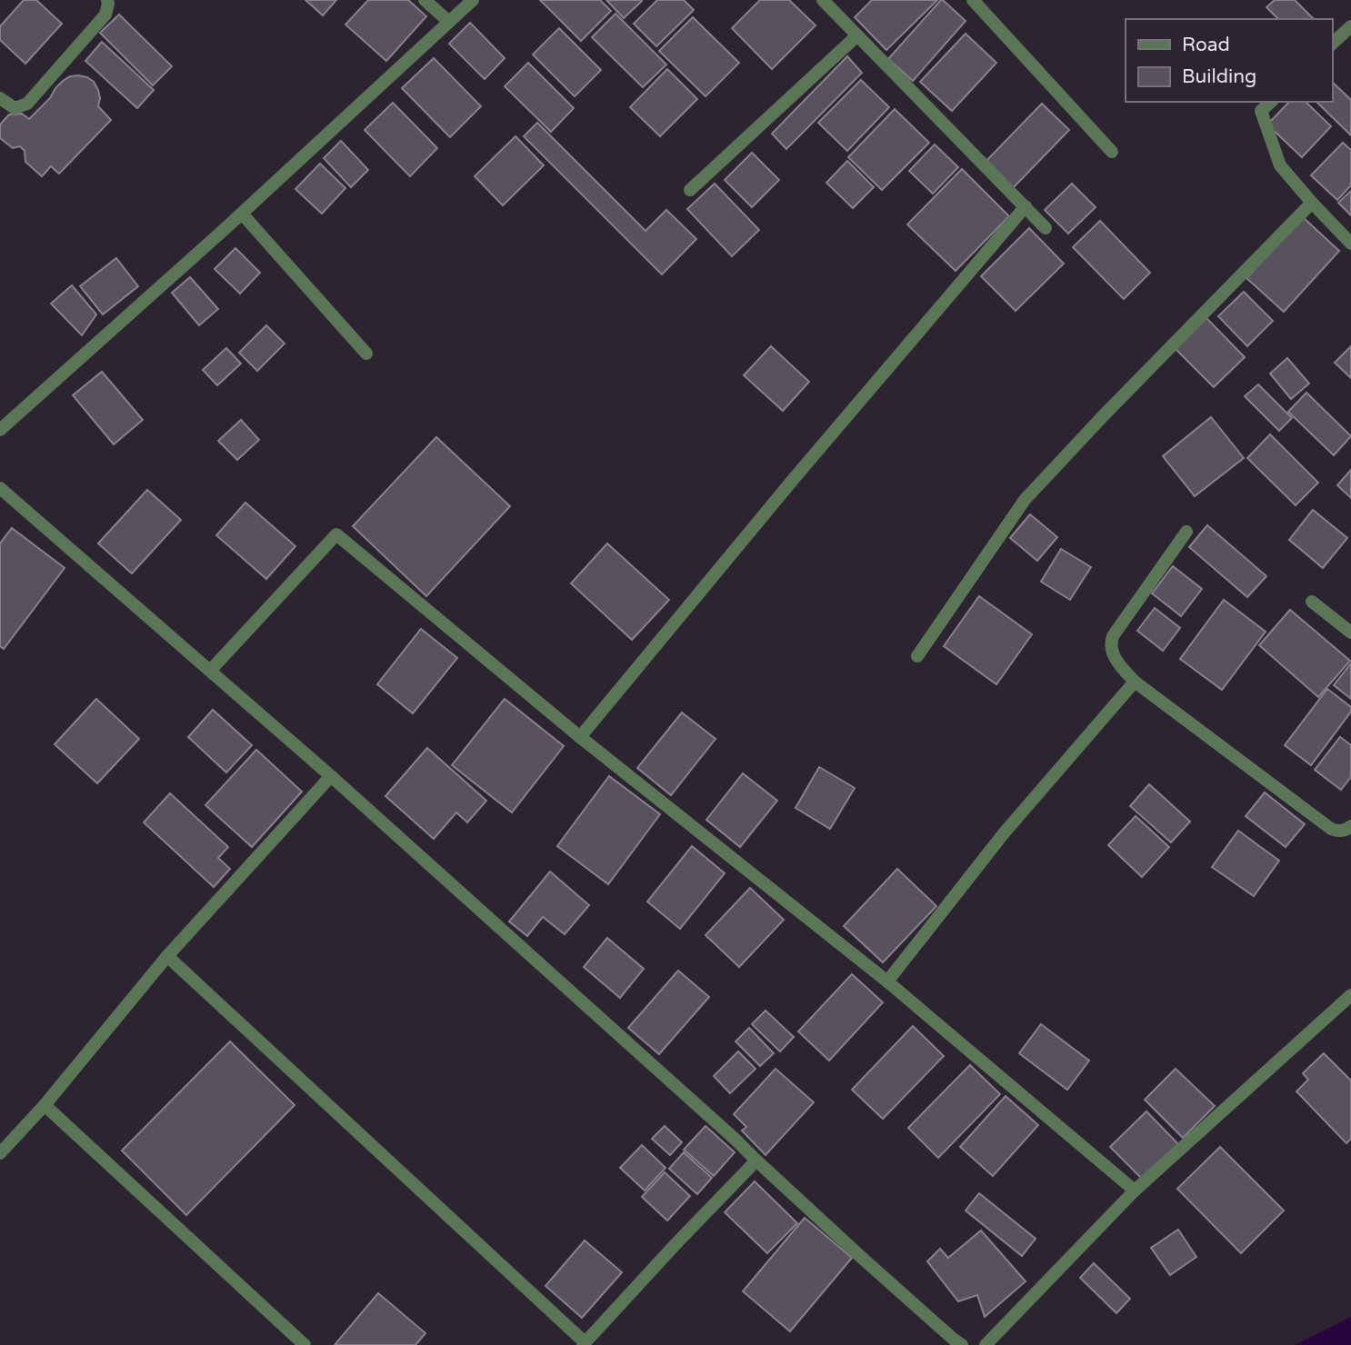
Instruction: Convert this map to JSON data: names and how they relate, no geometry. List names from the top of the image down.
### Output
{
  "legend": ["Road", "Building"]
}
